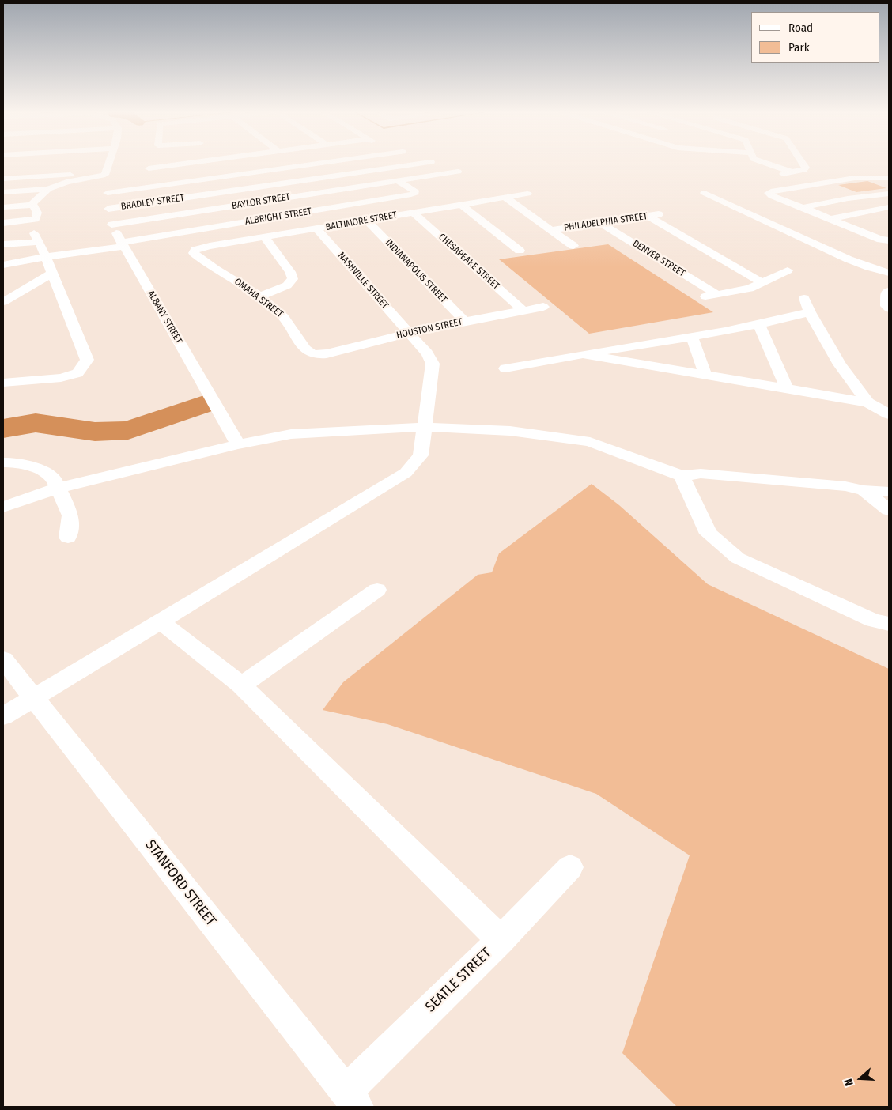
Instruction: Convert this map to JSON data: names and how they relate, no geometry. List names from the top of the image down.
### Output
{
  "streets": {
    "street": [
      "BAYLOR STREET",
      "BRADLEY STREET",
      "ALBRIGHT STREET",
      "BALTIMORE STREET",
      "PHILADELPHIA STREET",
      "DENVER STREET",
      "CHESAPEAKE STREET",
      "INDIANAPOLIS STREET",
      "NASHVILLE STREET",
      "OMAHA STREET",
      "ALBANY STREET",
      "HOUSTON STREET",
      "STANFORD STREET",
      "SEATLE STREET"
    ]
  },
  "crossings": [
    ["BAYLOR STREET", "ALBRIGHT STREET"],
    ["BAYLOR STREET", "ALBANY STREET"],
    ["BRADLEY STREET", "ALBANY STREET"],
    ["ALBRIGHT STREET", "ALBANY STREET"],
    ["BALTIMORE STREET", "CHESAPEAKE STREET"],
    ["BALTIMORE STREET", "INDIANAPOLIS STREET"],
    ["BALTIMORE STREET", "NASHVILLE STREET"],
    ["BALTIMORE STREET", "OMAHA STREET"],
    ["PHILADELPHIA STREET", "DENVER STREET"],
    ["CHESAPEAKE STREET", "HOUSTON STREET"],
    ["INDIANAPOLIS STREET", "HOUSTON STREET"],
    ["NASHVILLE STREET", "HOUSTON STREET"],
    ["NASHVILLE STREET", "STANFORD STREET"],
    ["OMAHA STREET", "HOUSTON STREET"],
    ["STANFORD STREET", "SEATLE STREET"]
  ],
  "legend": ["Road", "Park"],
  "north": "left"
}
